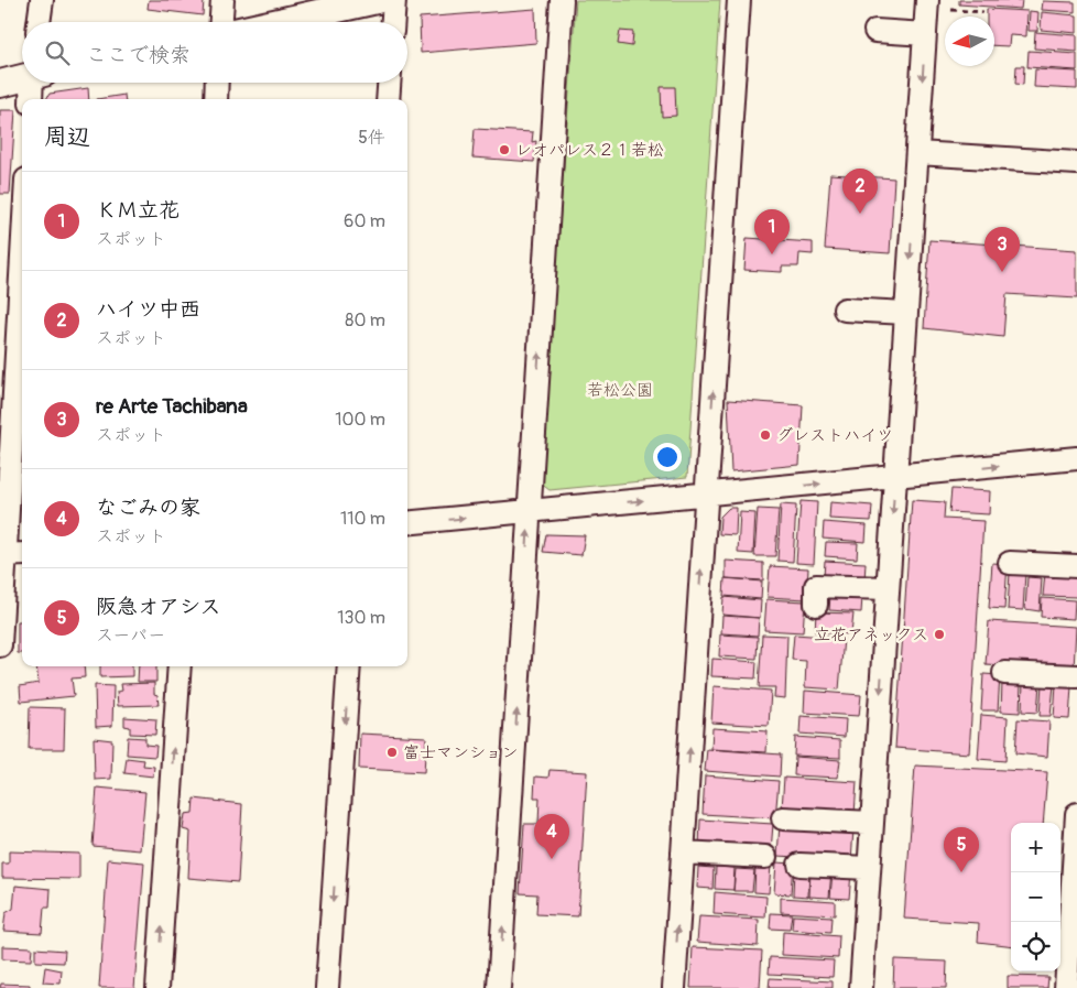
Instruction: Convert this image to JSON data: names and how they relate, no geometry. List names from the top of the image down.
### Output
{
  "parks": ["若松公園"],
  "places": [
    "レオパレス２１若松",
    "グレストハイツ",
    "立花アネックス",
    "富士マンション"
  ],
  "north": "left",
  "page": {
    "search": "ここで検索",
    "heading": ["周辺", "5件"],
    "pins": [
      "2",
      "1",
      "3",
      "4",
      "5"
    ],
    "list": [
      {
        "mark": "1",
        "name": "ＫＭ立花",
        "note": "スポット",
        "value": "60 m"
      },
      {
        "mark": "2",
        "name": "ハイツ中西",
        "note": "スポット",
        "value": "80 m"
      },
      {
        "mark": "3",
        "name": "re Arte Tachibana",
        "note": "スポット",
        "value": "100 m"
      },
      {
        "mark": "4",
        "name": "なごみの家",
        "note": "スポット",
        "value": "110 m"
      },
      {
        "mark": "5",
        "name": "阪急オアシス",
        "note": "スーパー",
        "value": "130 m"
      }
    ],
    "map_buttons": ["+", "−"]
  }
}
